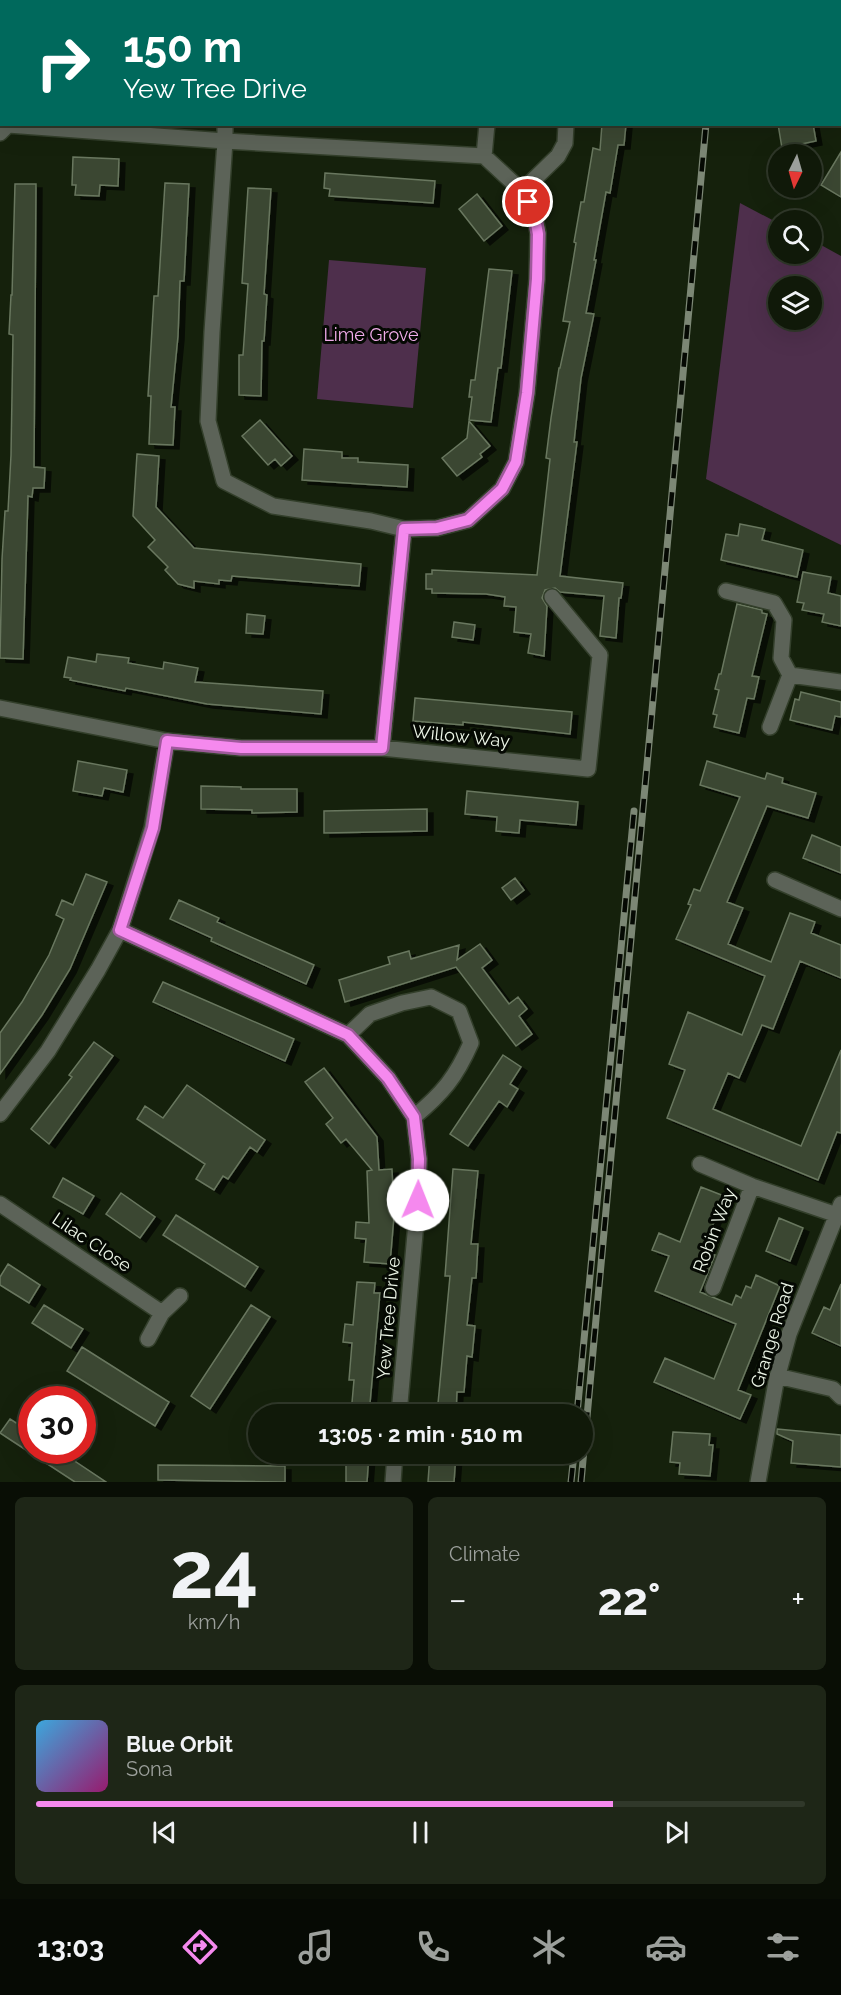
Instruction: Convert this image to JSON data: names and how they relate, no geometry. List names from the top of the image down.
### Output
{
  "streets": {
    "street": [
      "Willow Way",
      "Robin Way",
      "Lilac Close",
      "Yew Tree Drive",
      "Grange Road"
    ]
  },
  "crossings": [
    ["Robin Way", "Grange Road"]
  ],
  "parks": ["Lime Grove"],
  "north": "bottom",
  "page": {
    "turn": ["150 m", "Yew Tree Drive"],
    "limit": "30",
    "trip": "13:05 · 2 min · 510 m",
    "tile": [
      ["24", "km/h"],
      "Climate"
    ],
    "heat": ["−", "22°", "+"],
    "song": ["Blue Orbit", "Sona"],
    "tabs": "13:03"
  }
}
